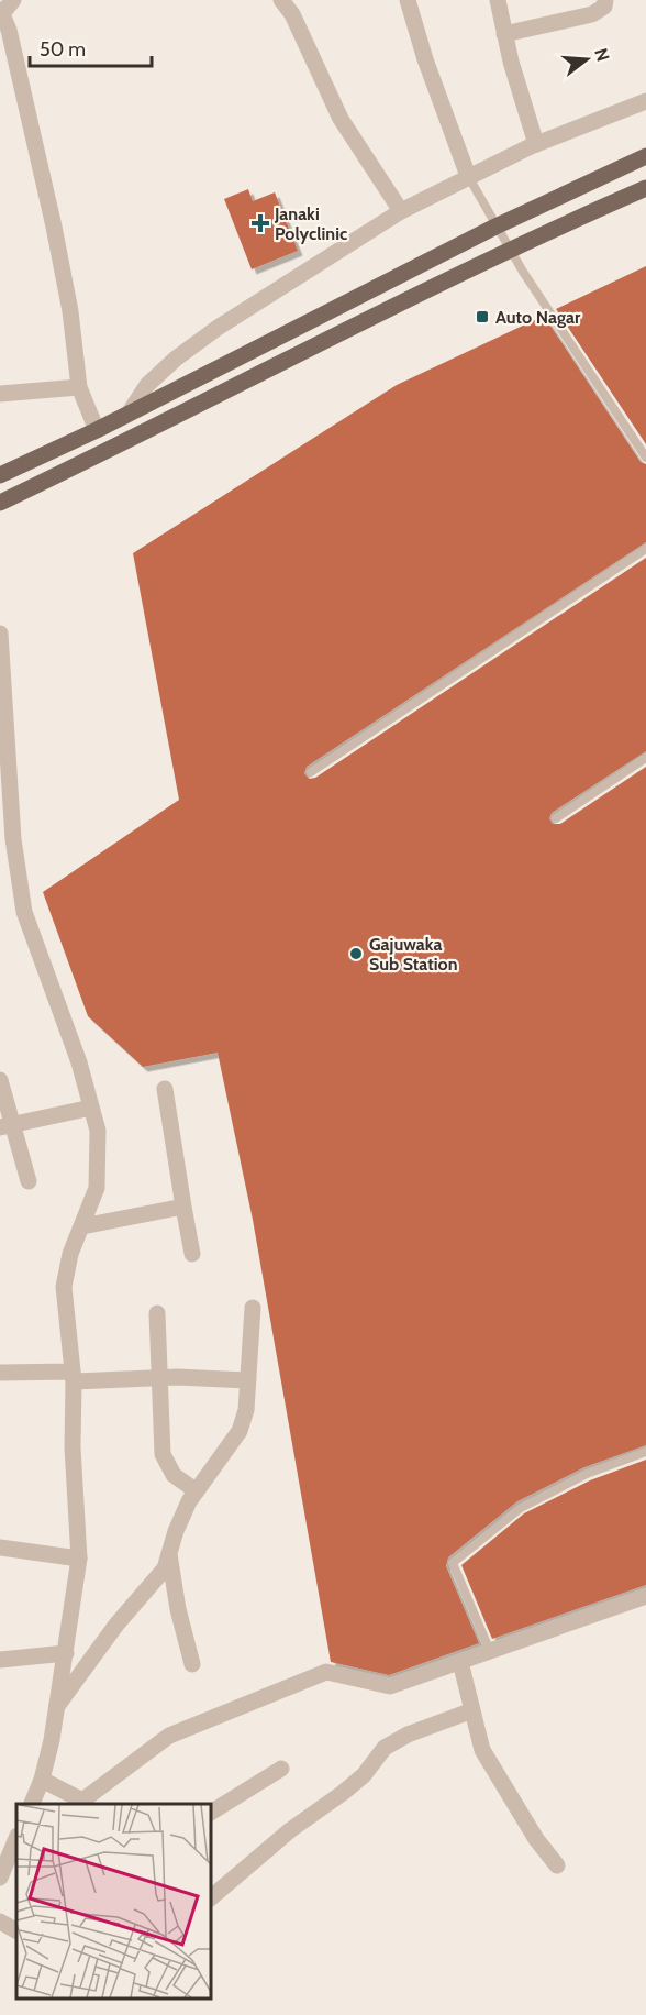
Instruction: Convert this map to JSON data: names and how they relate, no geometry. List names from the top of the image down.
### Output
{
  "places": {
    "health": ["Janaki Polyclinic"],
    "transit": ["Auto Nagar"],
    "other": ["Gajuwaka Sub Station"]
  },
  "scale_bar": "50 m",
  "north": "right"
}
